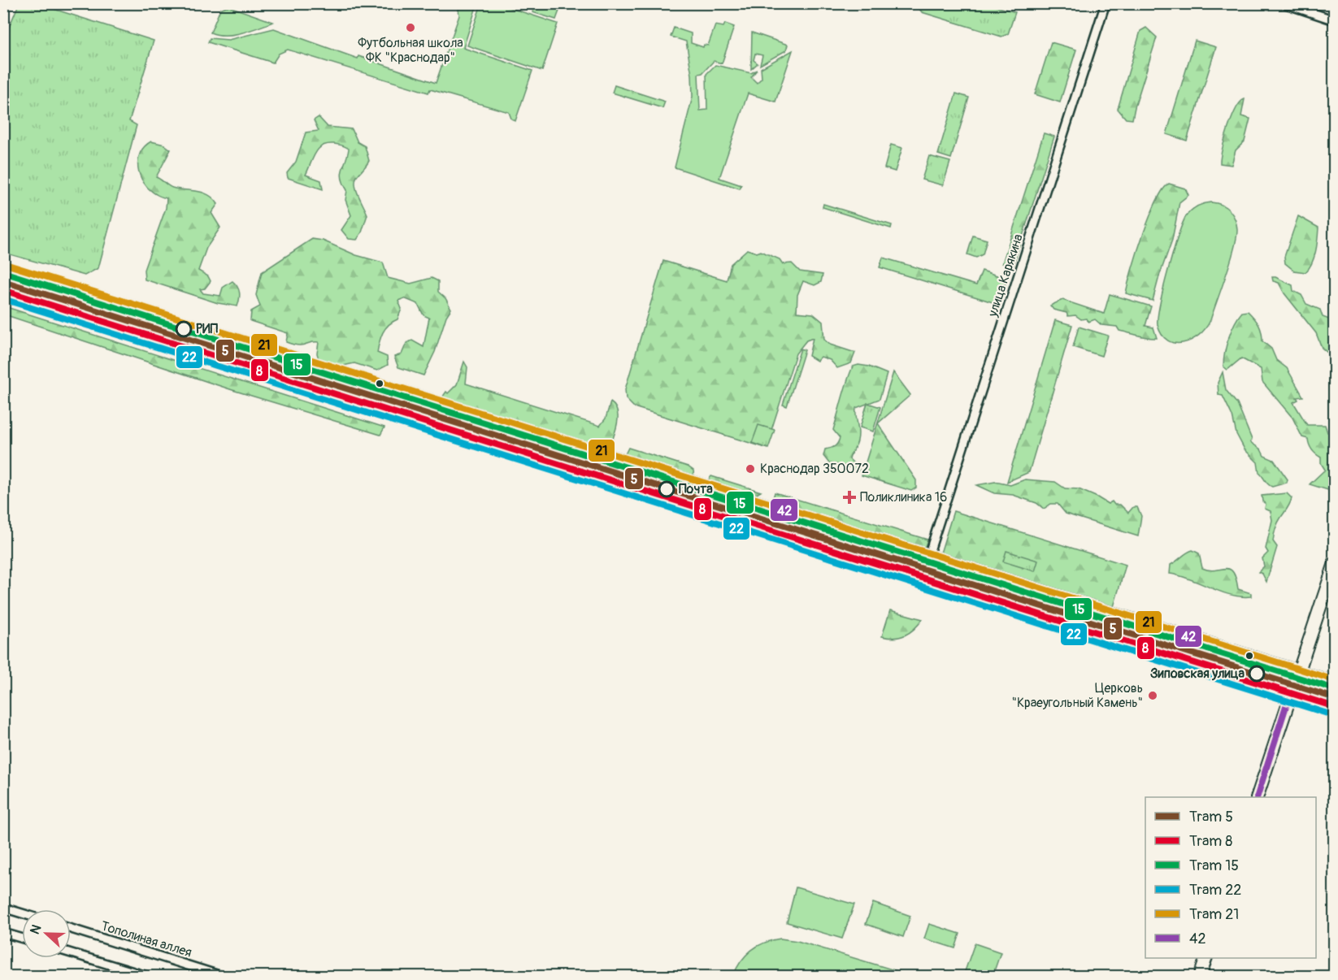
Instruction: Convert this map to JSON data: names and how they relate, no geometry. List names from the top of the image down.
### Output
{
  "streets": {
    "street": ["улица Карякина", "Тополиная аллея"]
  },
  "places": {
    "other": [
      "Футбольная школа ФК \"Краснодар\"",
      "РИП",
      "Краснодар 350072",
      "Почта",
      "Зиповская улица",
      "Церковь \"Краеугольный Камень\""
    ],
    "health": ["Поликлиника 16"]
  },
  "lines": [
    "tram line 21",
    "transit line 42",
    "tram line 15",
    "tram line 5",
    "tram line 8",
    "tram line 22"
  ],
  "legend": [
    "Tram 5",
    "Tram 8",
    "Tram 15",
    "Tram 22",
    "Tram 21",
    "42"
  ],
  "north": "left"
}
